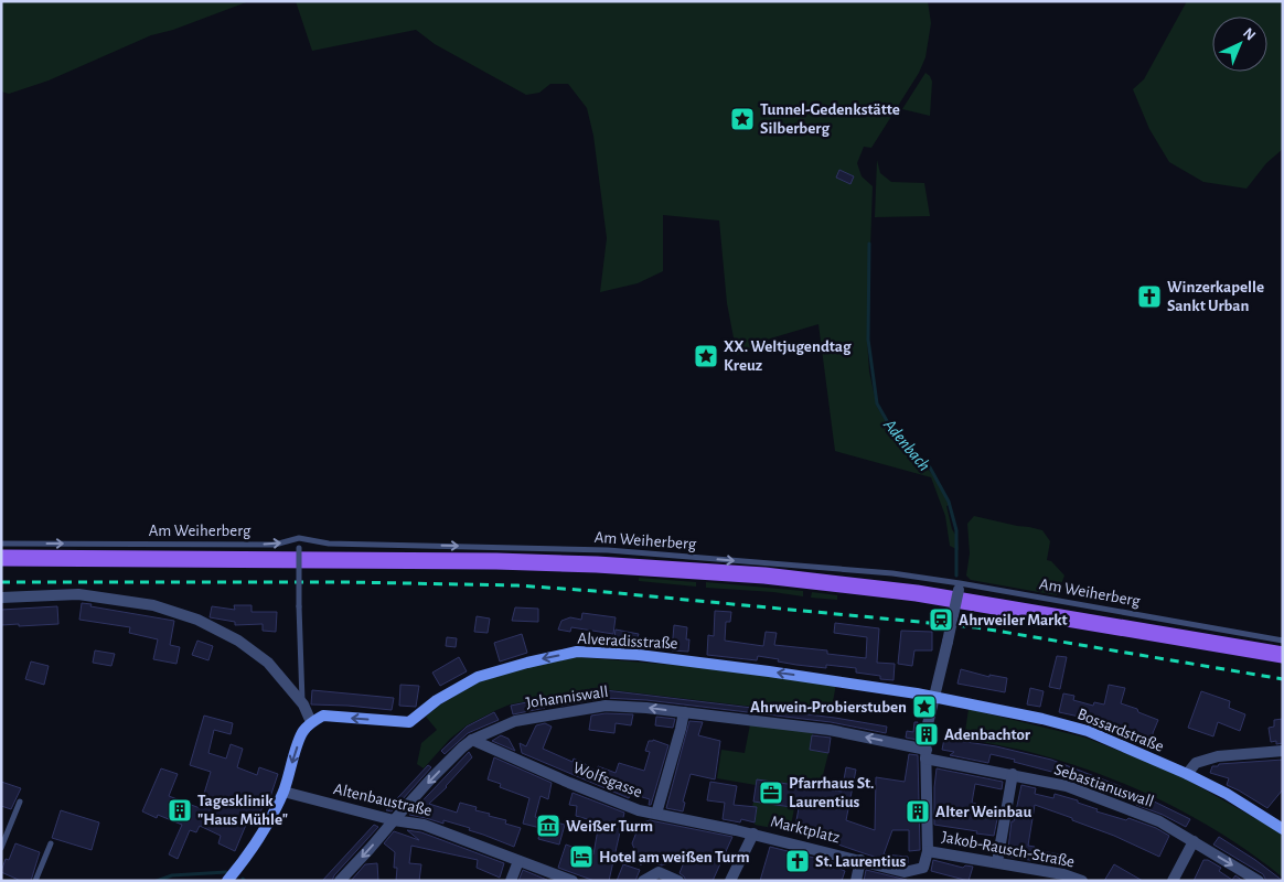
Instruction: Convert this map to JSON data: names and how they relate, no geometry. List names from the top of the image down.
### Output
{
  "streets": {
    "street": [
      "Alveradisstraße",
      "Johanniswall",
      "Bossardstraße",
      "Wolfsgasse",
      "Sebastianuswall",
      "Altenbaustraße",
      "Marktplatz",
      "Jakob-Rausch-Straße"
    ],
    "lane": ["Am Weiherberg"]
  },
  "crossings": [
    ["Alveradisstraße", "Bossardstraße"],
    ["Johanniswall", "Wolfsgasse"],
    ["Johanniswall", "Sebastianuswall"],
    ["Johanniswall", "Altenbaustraße"],
    ["Wolfsgasse", "Marktplatz"],
    ["Marktplatz", "Jakob-Rausch-Straße"]
  ],
  "one_way": ["Am Weiherberg", "Alveradisstraße", "Johanniswall"],
  "water": ["Adenbach"],
  "places": {
    "place": ["Tunnel-Gedenkstätte Silberberg", "XX. Weltjugendtag Kreuz", "Ahrwein-Probierstuben"],
    "church": ["Winzerkapelle Sankt Urban", "St. Laurentius"],
    "station": ["Ahrweiler Markt"],
    "building": ["Adenbachtor", "Tagesklinik \"Haus Mühle\"", "Alter Weinbau"],
    "office": ["Pfarrhaus St. Laurentius"],
    "museum": ["Weißer Turm"],
    "hotel": ["Hotel am weißen Turm"]
  },
  "north": "top right"
}
